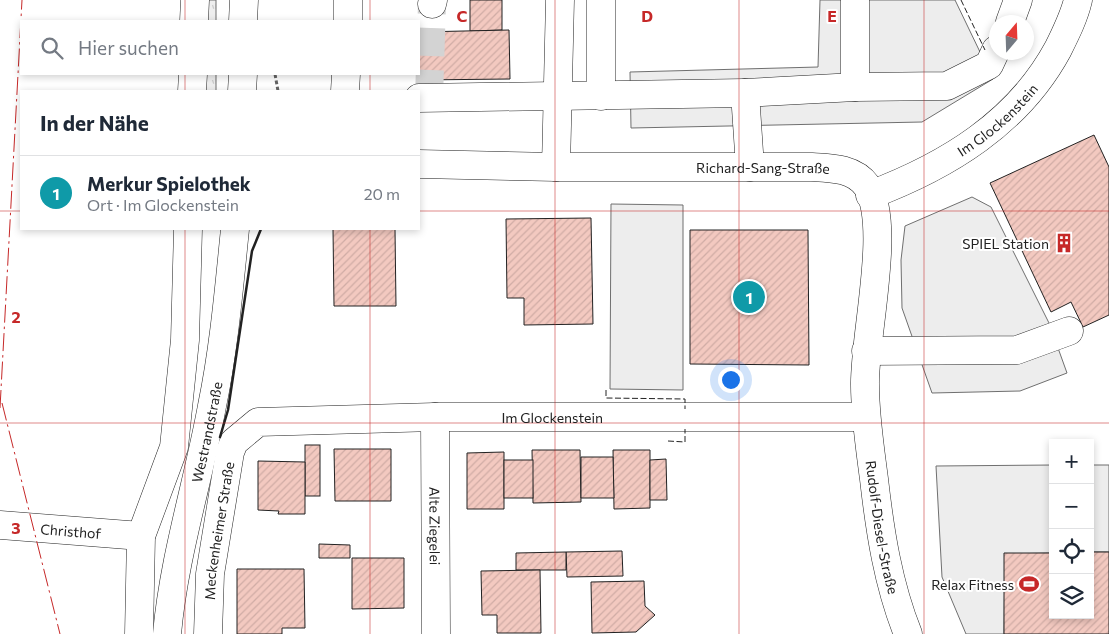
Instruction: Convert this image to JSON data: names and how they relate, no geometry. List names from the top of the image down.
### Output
{
  "streets": {
    "street": [
      "Im Glockenstein",
      "Richard-Sang-Straße",
      "Westrandstraße",
      "Alte Ziegelei",
      "Rudolf-Diesel-Straße",
      "Christhof",
      "Meckenheimer Straße"
    ]
  },
  "crossings": [
    ["Im Glockenstein", "Richard-Sang-Straße"],
    ["Im Glockenstein", "Alte Ziegelei"],
    ["Im Glockenstein", "Rudolf-Diesel-Straße"],
    ["Im Glockenstein", "Meckenheimer Straße"],
    ["Richard-Sang-Straße", "Rudolf-Diesel-Straße"]
  ],
  "places": {
    "building": ["SPIEL Station"],
    "sports": ["Relax Fitness"]
  },
  "north": "top",
  "page": {
    "search": "Hier suchen",
    "heading": "In der Nähe",
    "list": [
      {
        "mark": "1",
        "name": "Merkur Spielothek",
        "note": "Ort · Im Glockenstein",
        "value": "20 m"
      }
    ],
    "pins": "1",
    "map_buttons": ["+", "−"]
  },
  "grid": {
    "columns": ["C", "D", "E"],
    "rows": ["2", "3"]
  }
}
